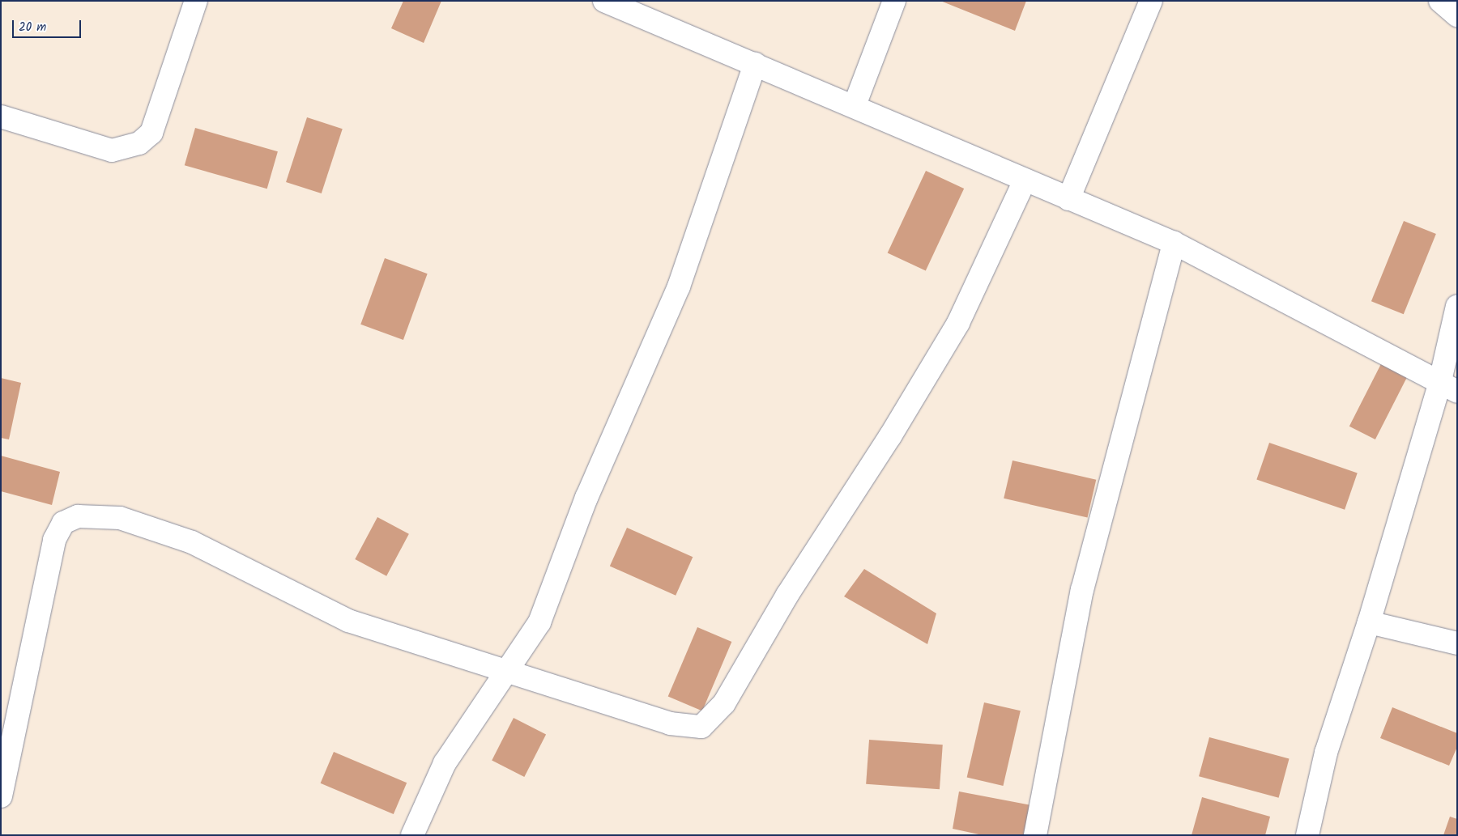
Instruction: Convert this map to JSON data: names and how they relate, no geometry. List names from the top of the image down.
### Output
{
  "scale_bar": "20 m"
}
